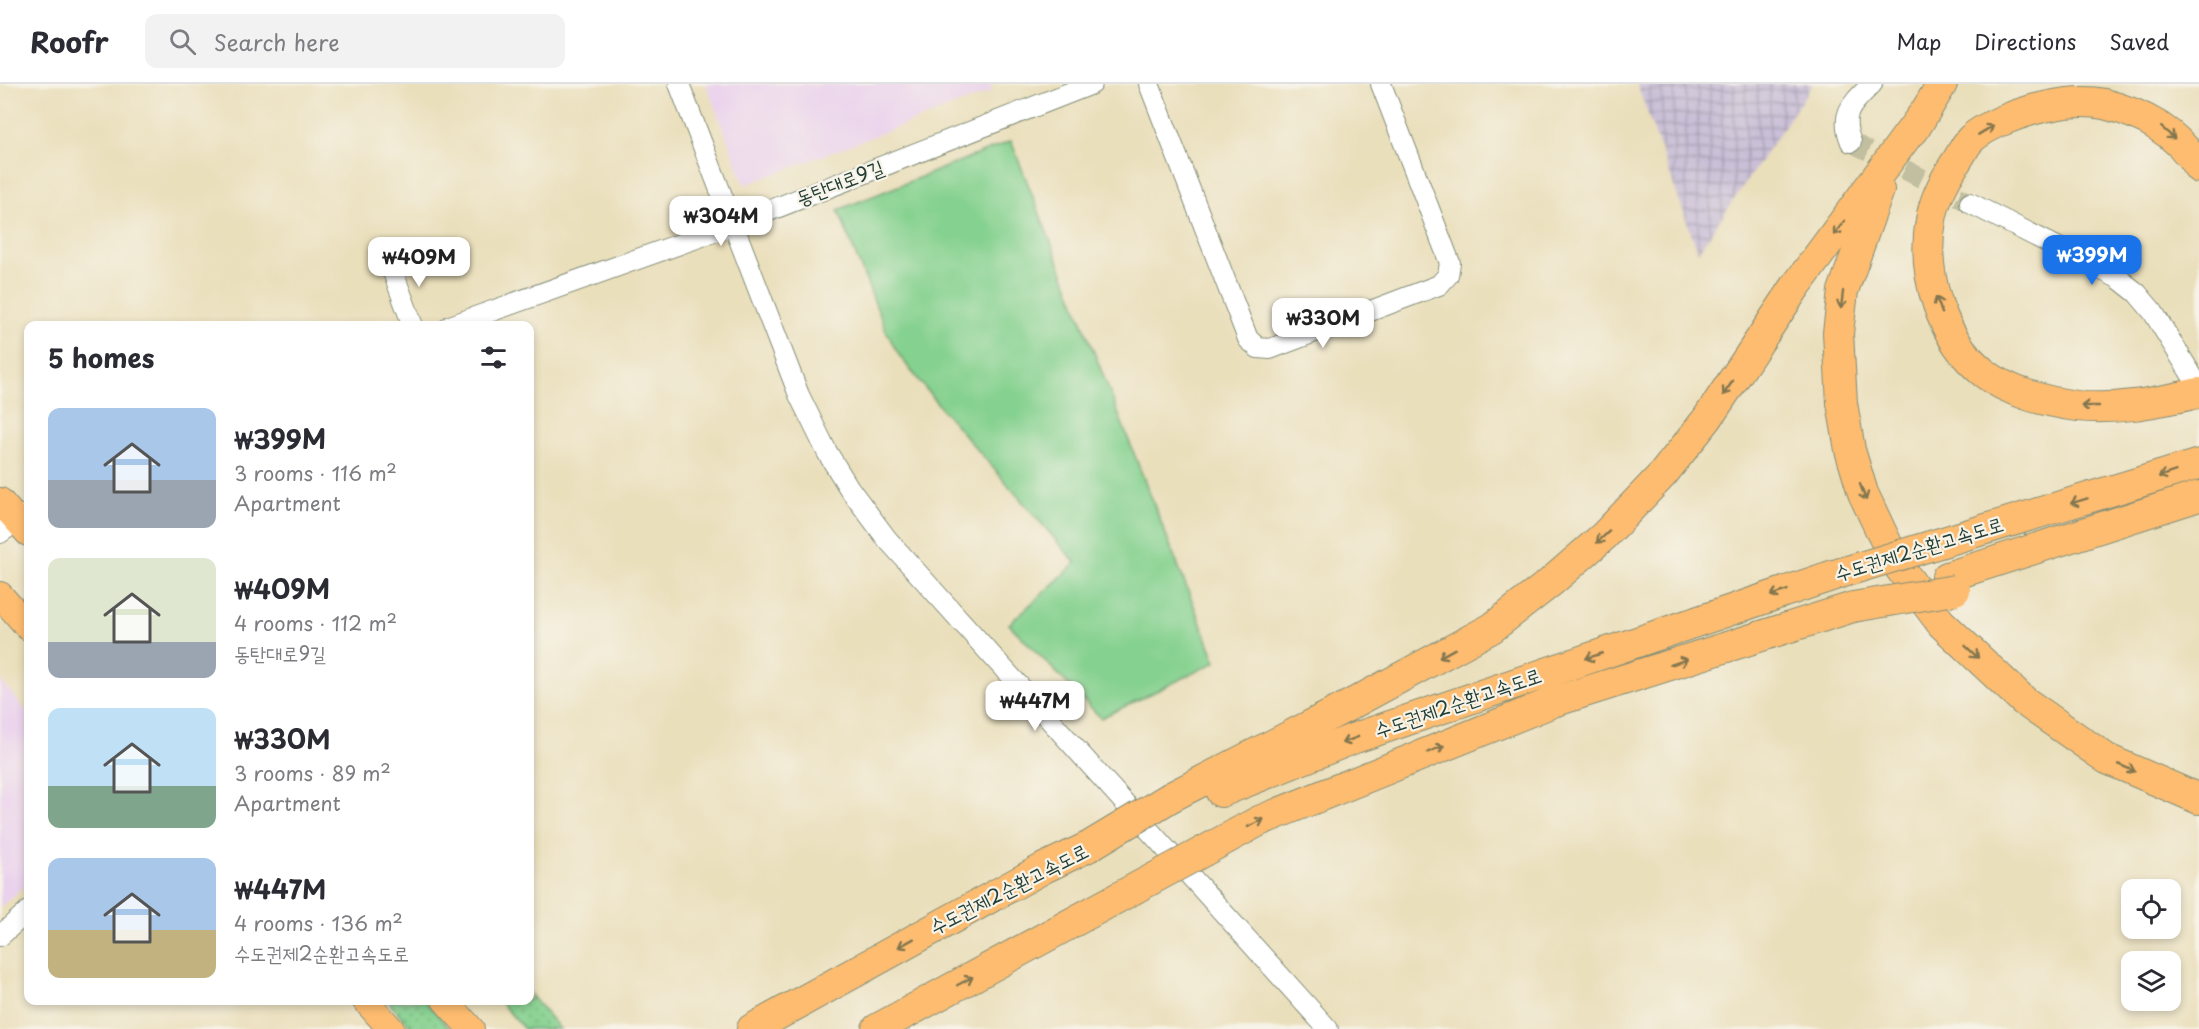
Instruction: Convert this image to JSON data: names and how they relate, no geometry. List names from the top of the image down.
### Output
{
  "streets": {
    "highway": ["수도권제2순환고속도로"],
    "street": ["동탄대로9길"]
  },
  "page": {
    "header": "Roofr",
    "search": "Search here",
    "nav": ["Map", "Directions", "Saved"],
    "price": [
      "₩304M",
      "₩399M",
      "₩409M",
      "₩330M",
      "₩447M"
    ],
    "heading": "5 homes",
    "list": [
      {
        "name": "₩399M",
        "note": "3 rooms · 116 m² · Apartment"
      },
      {
        "name": "₩409M",
        "note": "4 rooms · 112 m² · 동탄대로9길"
      },
      {
        "name": "₩330M",
        "note": "3 rooms · 89 m² · Apartment"
      },
      {
        "name": "₩447M",
        "note": "4 rooms · 136 m² · 수도권제2순환고속도로"
      }
    ]
  }
}
